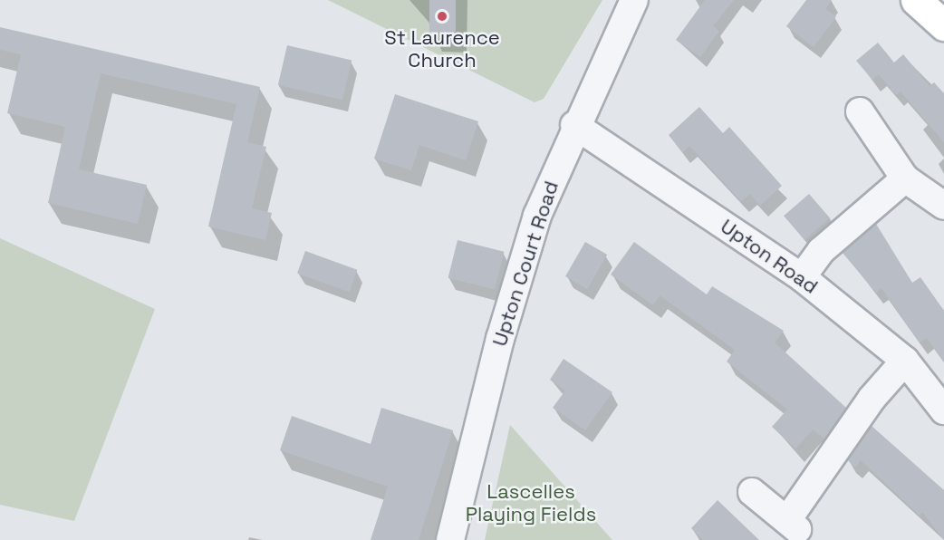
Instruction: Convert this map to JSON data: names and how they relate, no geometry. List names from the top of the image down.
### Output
{
  "streets": {
    "street": ["Upton Road", "Upton Court Road"]
  },
  "crossings": [
    ["Upton Road", "Upton Court Road"]
  ],
  "parks": ["Lascelles Playing Fields"],
  "places": ["St Laurence Church"]
}
